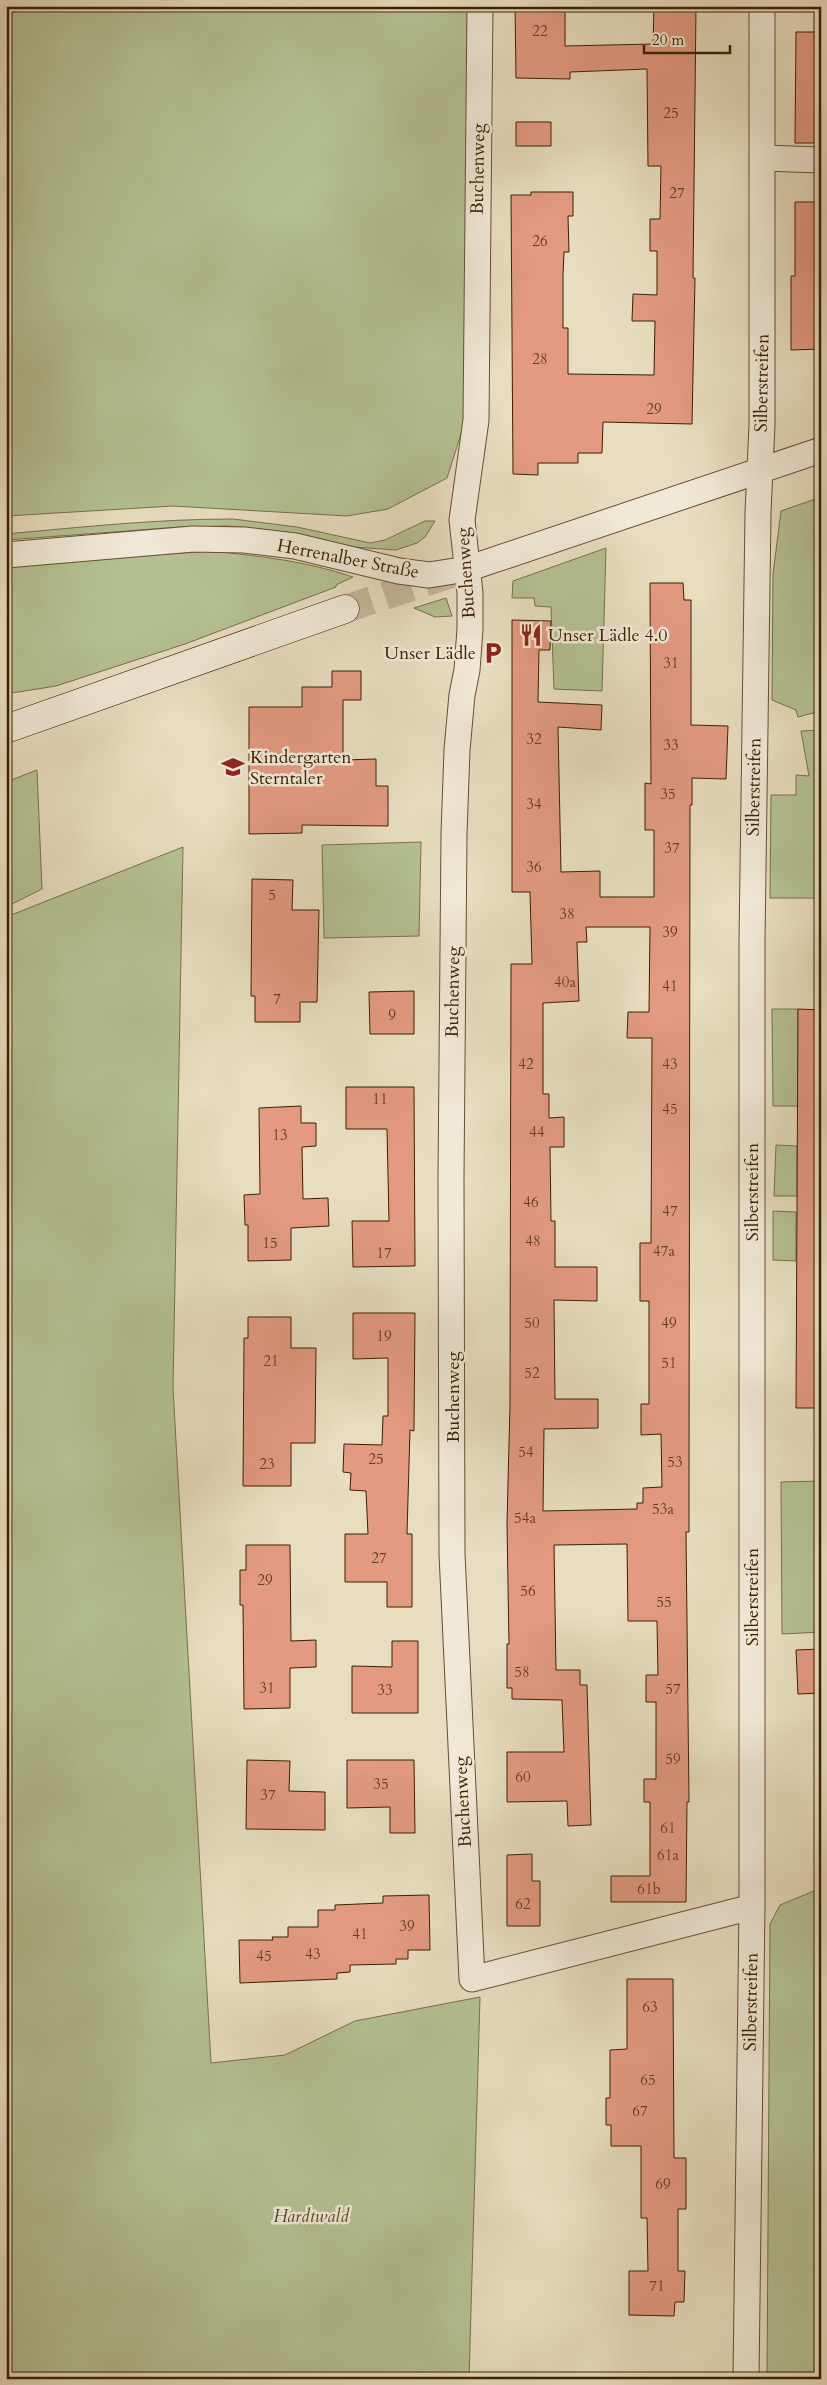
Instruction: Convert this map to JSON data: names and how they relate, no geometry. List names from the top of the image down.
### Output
{
  "streets": {
    "street": ["Buchenweg", "Silberstreifen", "Herrenalber Straße"]
  },
  "crossings": [
    ["Buchenweg", "Silberstreifen"],
    ["Buchenweg", "Herrenalber Straße"],
    ["Silberstreifen", "Herrenalber Straße"]
  ],
  "parks": ["Hardtwald"],
  "places": {
    "restaurant": ["Unser Lädle 4.0"],
    "parking": ["Unser Lädle"],
    "school or university": ["Kindergarten Sterntaler"]
  },
  "house_numbers": [
    "22",
    "25",
    "27",
    "26",
    "28",
    "29",
    "31",
    "32",
    "33",
    "35",
    "34",
    "37",
    "36",
    "5",
    "38",
    "39",
    "40a",
    "41",
    "7",
    "9",
    "42",
    "43",
    "11",
    "45",
    "44",
    "13",
    "46",
    "47",
    "48",
    "15",
    "47a",
    "17",
    "50",
    "49",
    "19",
    "21",
    "51",
    "52",
    "54",
    "25",
    "53",
    "23",
    "53a",
    "54a",
    "27",
    "29",
    "56",
    "55",
    "58",
    "31",
    "57",
    "33",
    "59",
    "60",
    "35",
    "37",
    "61",
    "61a",
    "61b",
    "62",
    "39",
    "41",
    "43",
    "45",
    "63",
    "65",
    "67",
    "69",
    "71"
  ],
  "scale_bar": "20 m"
}
